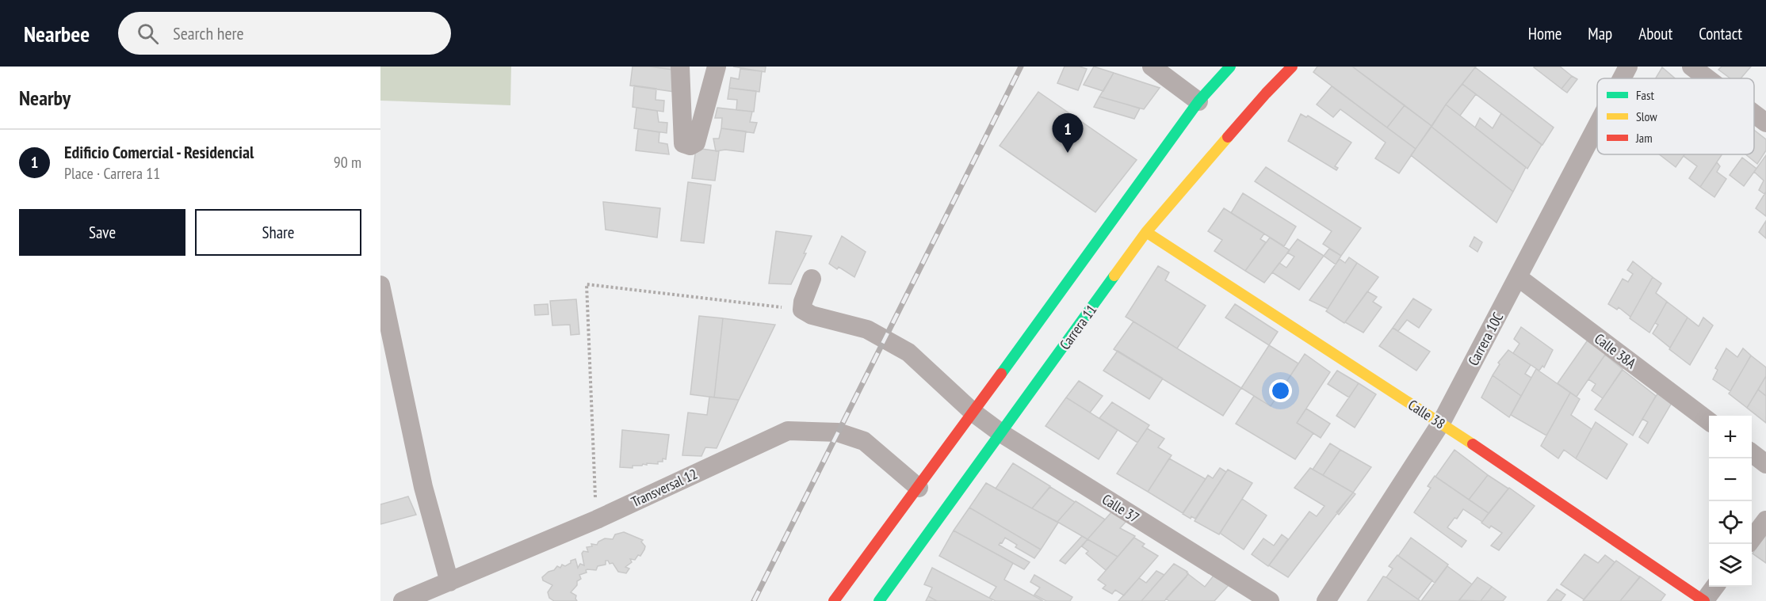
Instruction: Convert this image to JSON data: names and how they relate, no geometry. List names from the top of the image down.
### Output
{
  "streets": {
    "main road": ["Carrera 11", "Calle 38"],
    "street": [
      "Carrera 10C",
      "Calle 38A",
      "Transversal 12",
      "Calle 37"
    ]
  },
  "crossings": [
    ["Carrera 11", "Calle 38"],
    ["Carrera 11", "Calle 37"],
    ["Carrera 10C", "Calle 38A"],
    ["Carrera 10C", "Calle 38"]
  ],
  "legend": ["Fast", "Slow", "Jam"],
  "page": {
    "header": "Nearbee",
    "search": "Search here",
    "nav": [
      "Home",
      "Map",
      "About",
      "Contact"
    ],
    "heading": "Nearby",
    "pins": "1",
    "list": [
      {
        "mark": "1",
        "name": "Edificio Comercial - Residencial",
        "note": "Place · Carrera 11",
        "value": "90 m"
      }
    ],
    "buttons": ["Save", "Share"],
    "map_buttons": ["+", "−"]
  }
}
